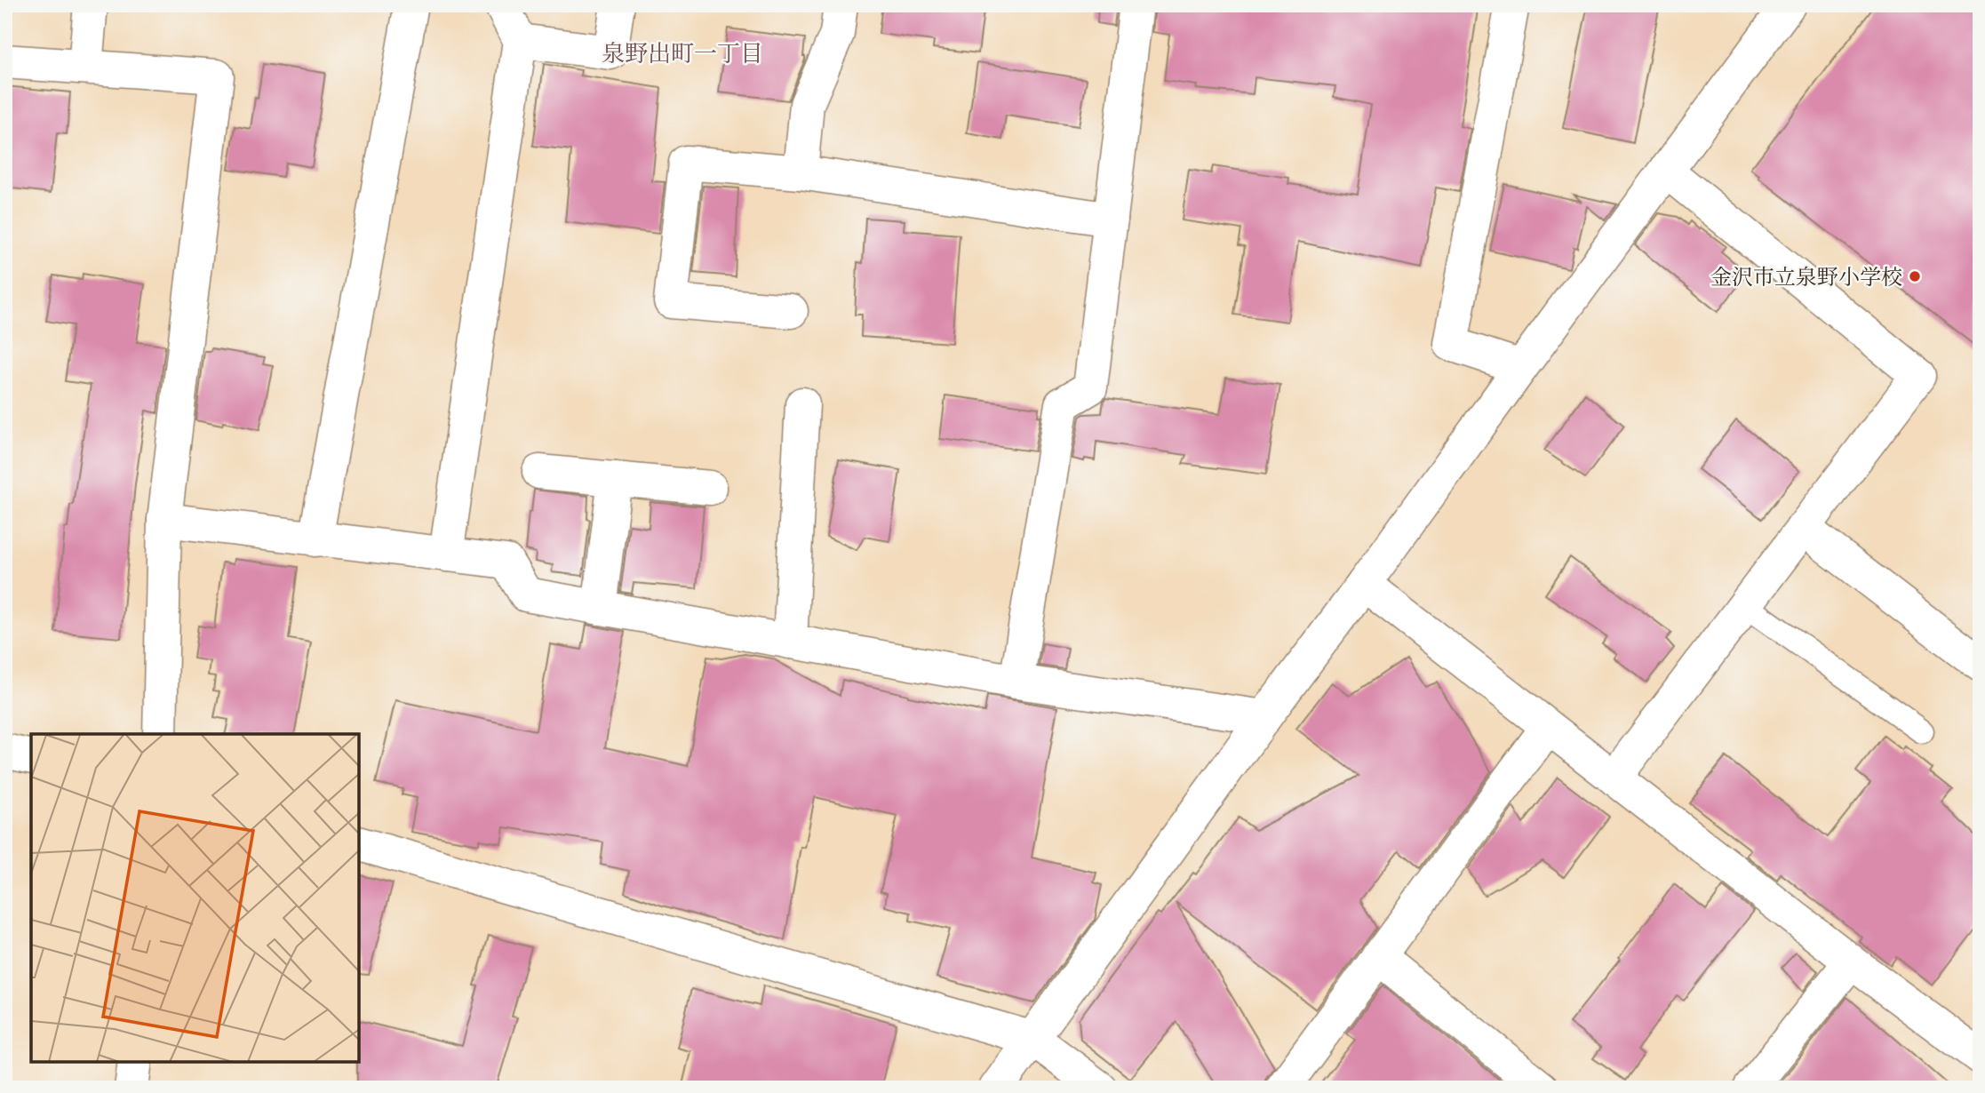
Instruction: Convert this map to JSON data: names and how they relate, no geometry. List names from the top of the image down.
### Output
{
  "districts": ["泉野出町一丁目"],
  "places": ["金沢市立泉野小学校"]
}
